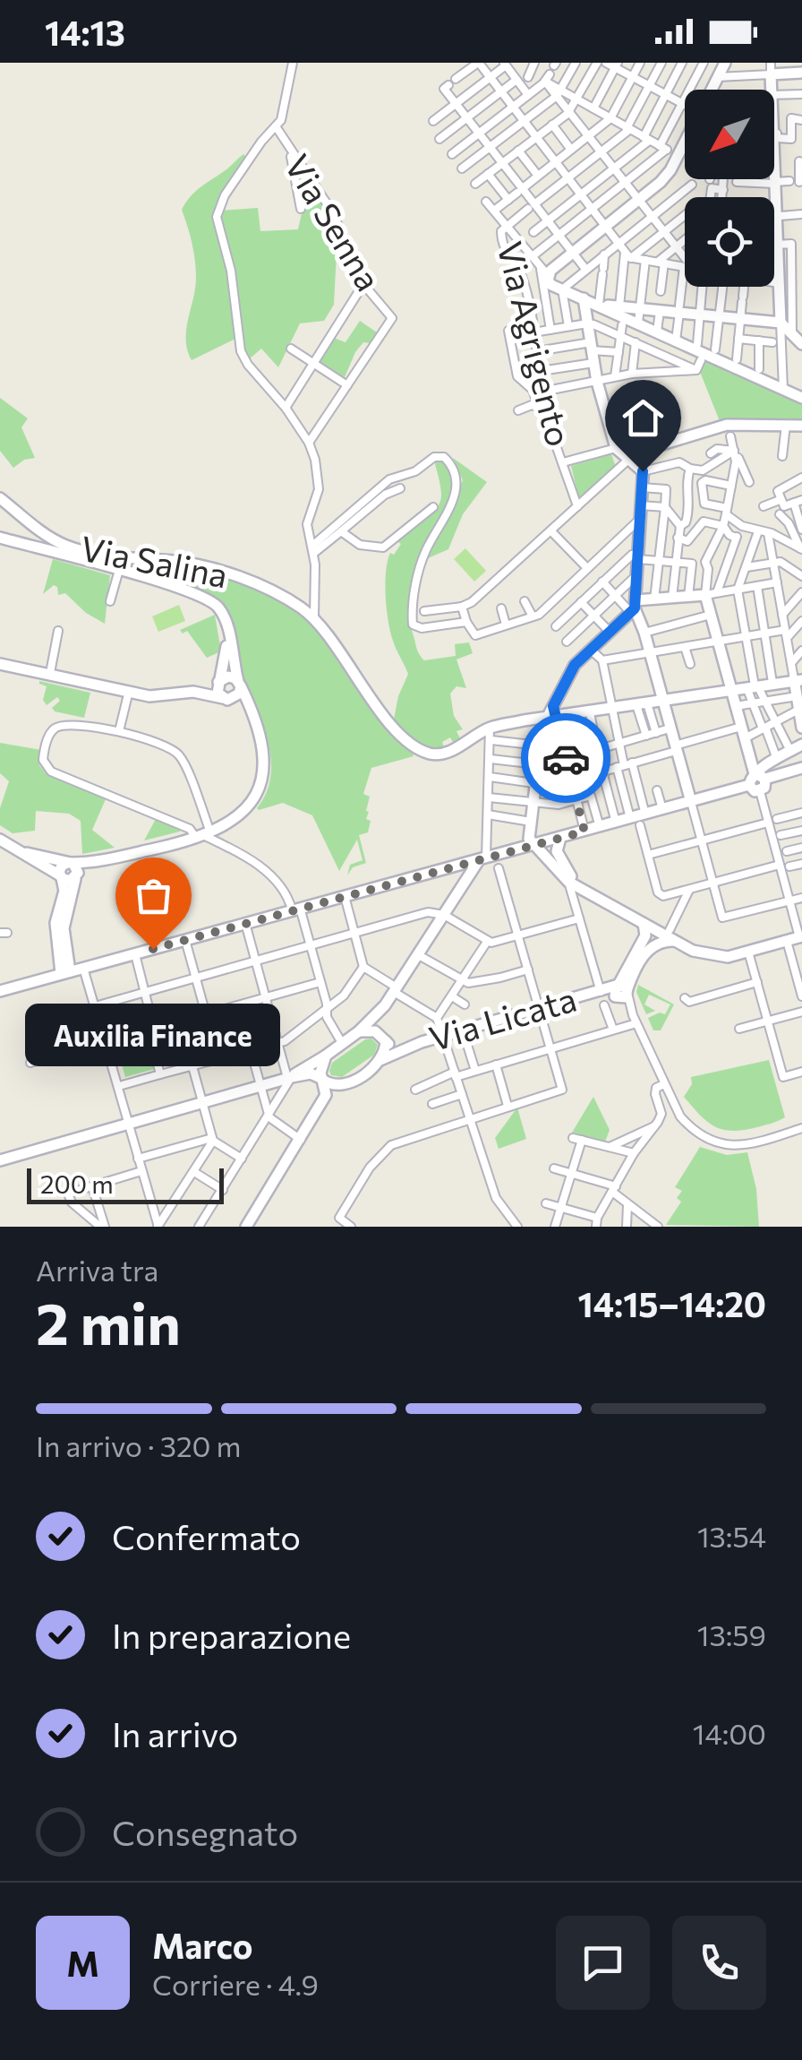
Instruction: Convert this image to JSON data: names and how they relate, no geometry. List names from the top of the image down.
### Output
{
  "streets": {
    "main road": ["Via Salina", "Via Licata"],
    "street": ["Via Senna", "Via Agrigento"]
  },
  "places": ["Auxilia Finance"],
  "scale_bar": "200 m",
  "north": "bottom left",
  "page": {
    "status": "14:13",
    "bubble": "Auxilia Finance",
    "scale": "200 m",
    "heading": ["2 min", "Arriva tra", "14:15–14:20"],
    "panel": ["Marco", "Corriere · 4.9"],
    "bar": "In arrivo · 320 m",
    "list": [
      ["Confermato", "13:54"],
      ["In preparazione", "13:59"],
      ["In arrivo", "14:00"],
      "Consegnato"
    ],
    "round": "M"
  }
}
